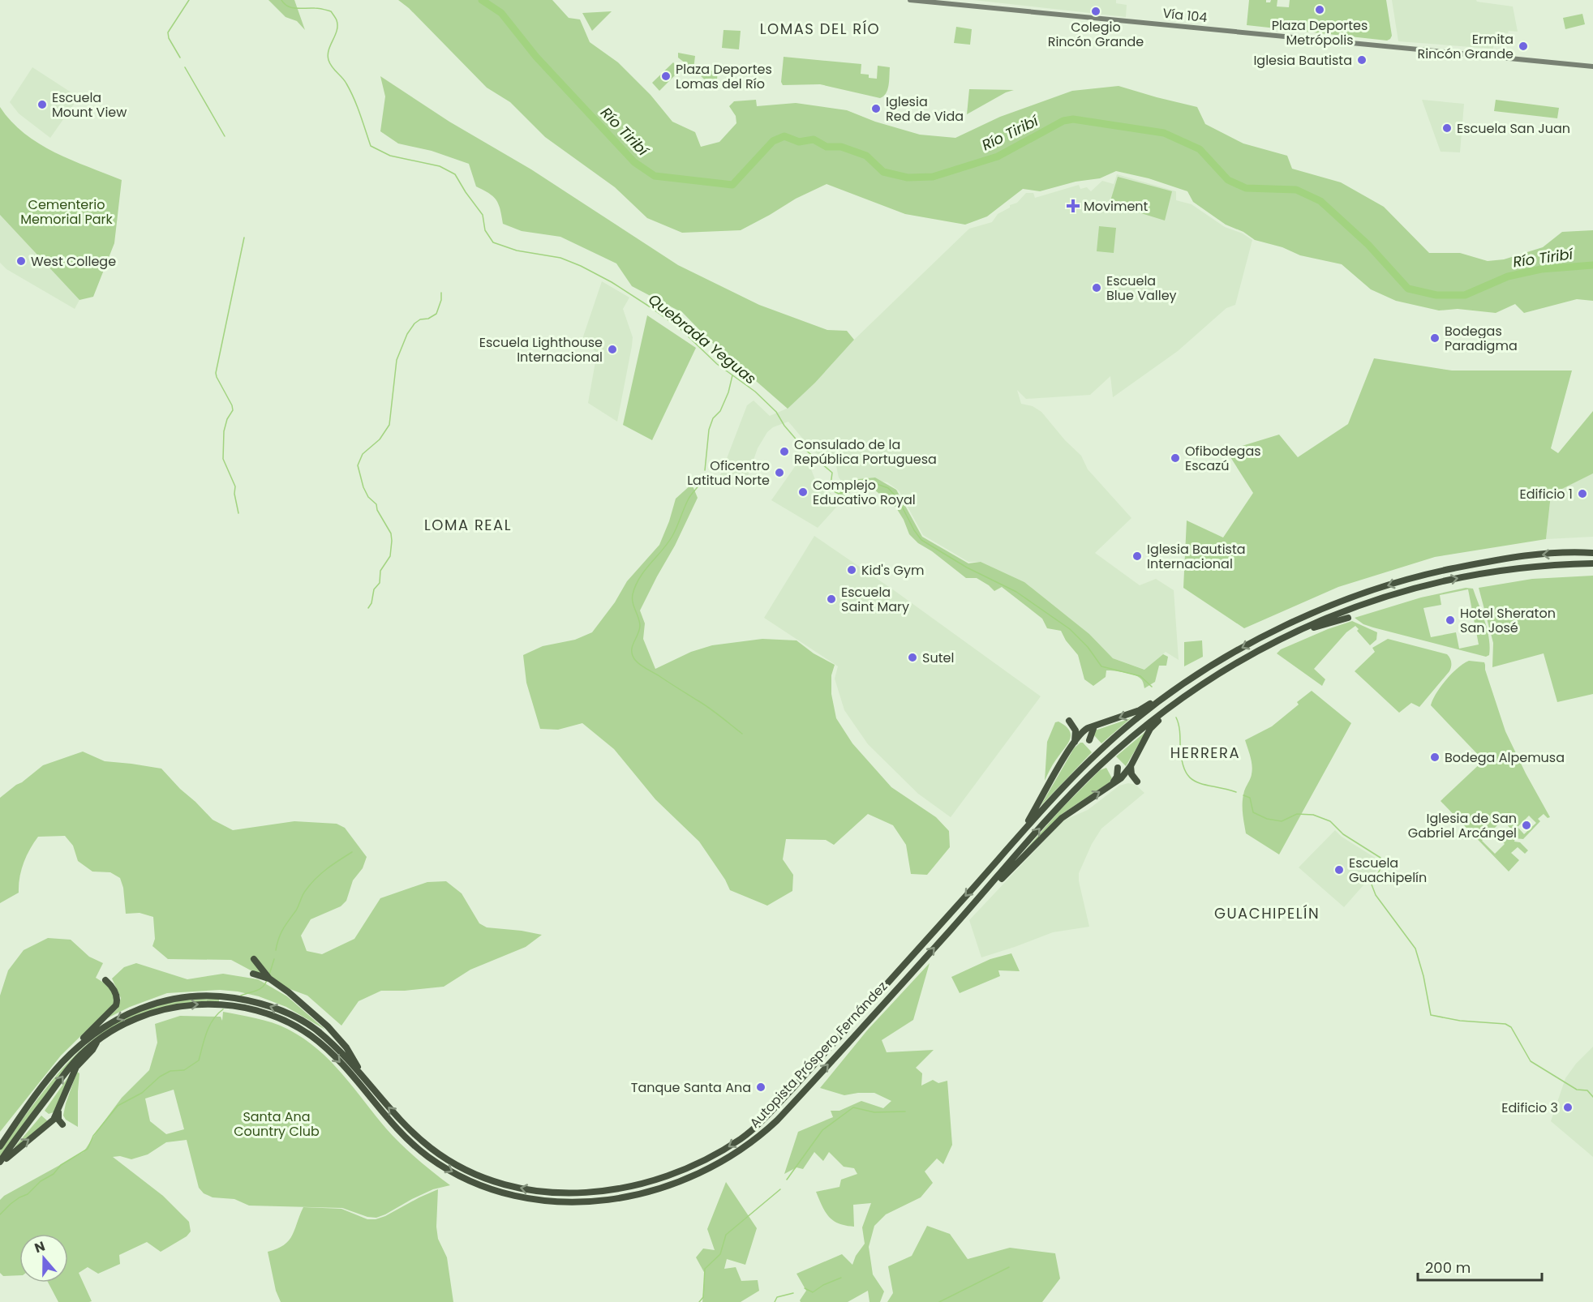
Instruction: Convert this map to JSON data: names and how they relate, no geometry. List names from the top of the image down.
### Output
{
  "streets": {
    "highway": ["Autopista Próspero Fernández"],
    "main road": ["Vía 104"]
  },
  "districts": [
    "LOMAS DEL RÍO",
    "LOMA REAL",
    "HERRERA",
    "GUACHIPELÍN"
  ],
  "water": ["Río Tiribí", "Quebrada Yeguas"],
  "parks": ["Cementerio Memorial Park", "Santa Ana Country Club"],
  "places": {
    "other": [
      "Plaza Deportes Metrópolis",
      "Colegio Rincón Grande",
      "Ermita Rincón Grande",
      "Iglesia Bautista",
      "Plaza Deportes Lomas del Río",
      "Escuela Mount View",
      "Iglesia Red de Vida",
      "Escuela San Juan",
      "West College",
      "Escuela Blue Valley",
      "Bodegas Paradigma",
      "Escuela Lighthouse Internacional",
      "Consulado de la República Portuguesa",
      "Ofibodegas Escazú",
      "Oficentro Latitud Norte",
      "Complejo Educativo Royal",
      "Edificio 1",
      "Iglesia Bautista Internacional",
      "Kid's Gym",
      "Escuela Saint Mary",
      "Hotel Sheraton San José",
      "Sutel",
      "Bodega Alpemusa",
      "Iglesia de San Gabriel Arcángel",
      "Escuela Guachipelín",
      "Tanque Santa Ana",
      "Edificio 3"
    ],
    "health": ["Moviment"]
  },
  "scale_bar": "200 m",
  "north": "top"
}
